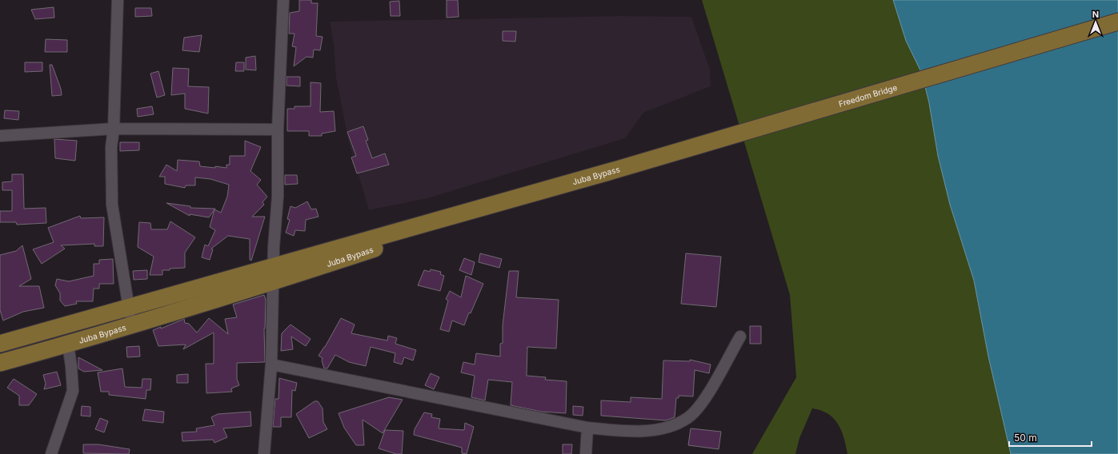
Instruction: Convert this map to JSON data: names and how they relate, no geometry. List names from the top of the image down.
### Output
{
  "streets": {
    "main road": ["Freedom Bridge", "Juba Bypass"]
  },
  "crossings": [
    ["Freedom Bridge", "Juba Bypass"]
  ],
  "scale_bar": "50 m",
  "north": "top"
}
